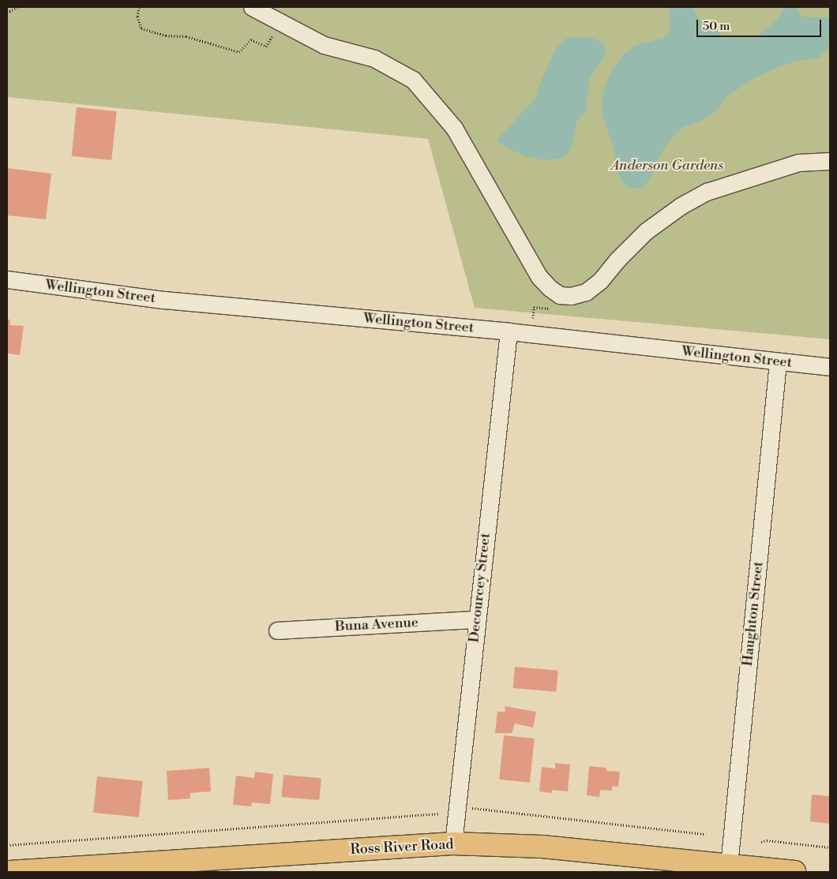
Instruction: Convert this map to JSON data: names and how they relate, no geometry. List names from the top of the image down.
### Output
{
  "streets": {
    "main road": ["Ross River Road"],
    "street": [
      "Wellington Street",
      "Decourcey Street",
      "Haughton Street",
      "Buna Avenue"
    ]
  },
  "crossings": [
    ["Wellington Street", "Decourcey Street"],
    ["Wellington Street", "Haughton Street"],
    ["Decourcey Street", "Buna Avenue"],
    ["Decourcey Street", "Ross River Road"],
    ["Haughton Street", "Ross River Road"]
  ],
  "parks": ["Anderson Gardens"],
  "scale_bar": "50 m"
}
